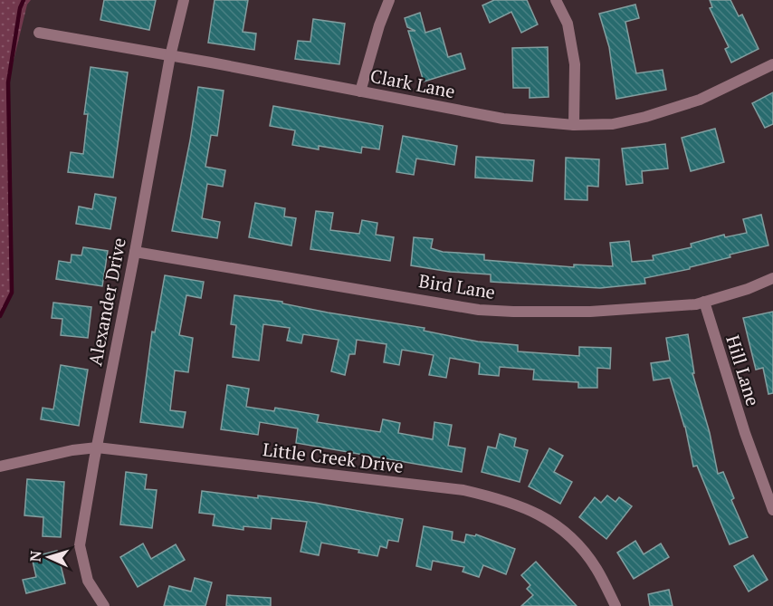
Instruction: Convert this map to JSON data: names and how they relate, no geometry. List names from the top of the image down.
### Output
{
  "streets": {
    "street": [
      "Clark Lane",
      "Bird Lane",
      "Alexander Drive",
      "Hill Lane",
      "Little Creek Drive"
    ]
  },
  "crossings": [
    ["Clark Lane", "Alexander Drive"],
    ["Bird Lane", "Alexander Drive"],
    ["Bird Lane", "Hill Lane"],
    ["Alexander Drive", "Little Creek Drive"]
  ],
  "north": "left"
}
